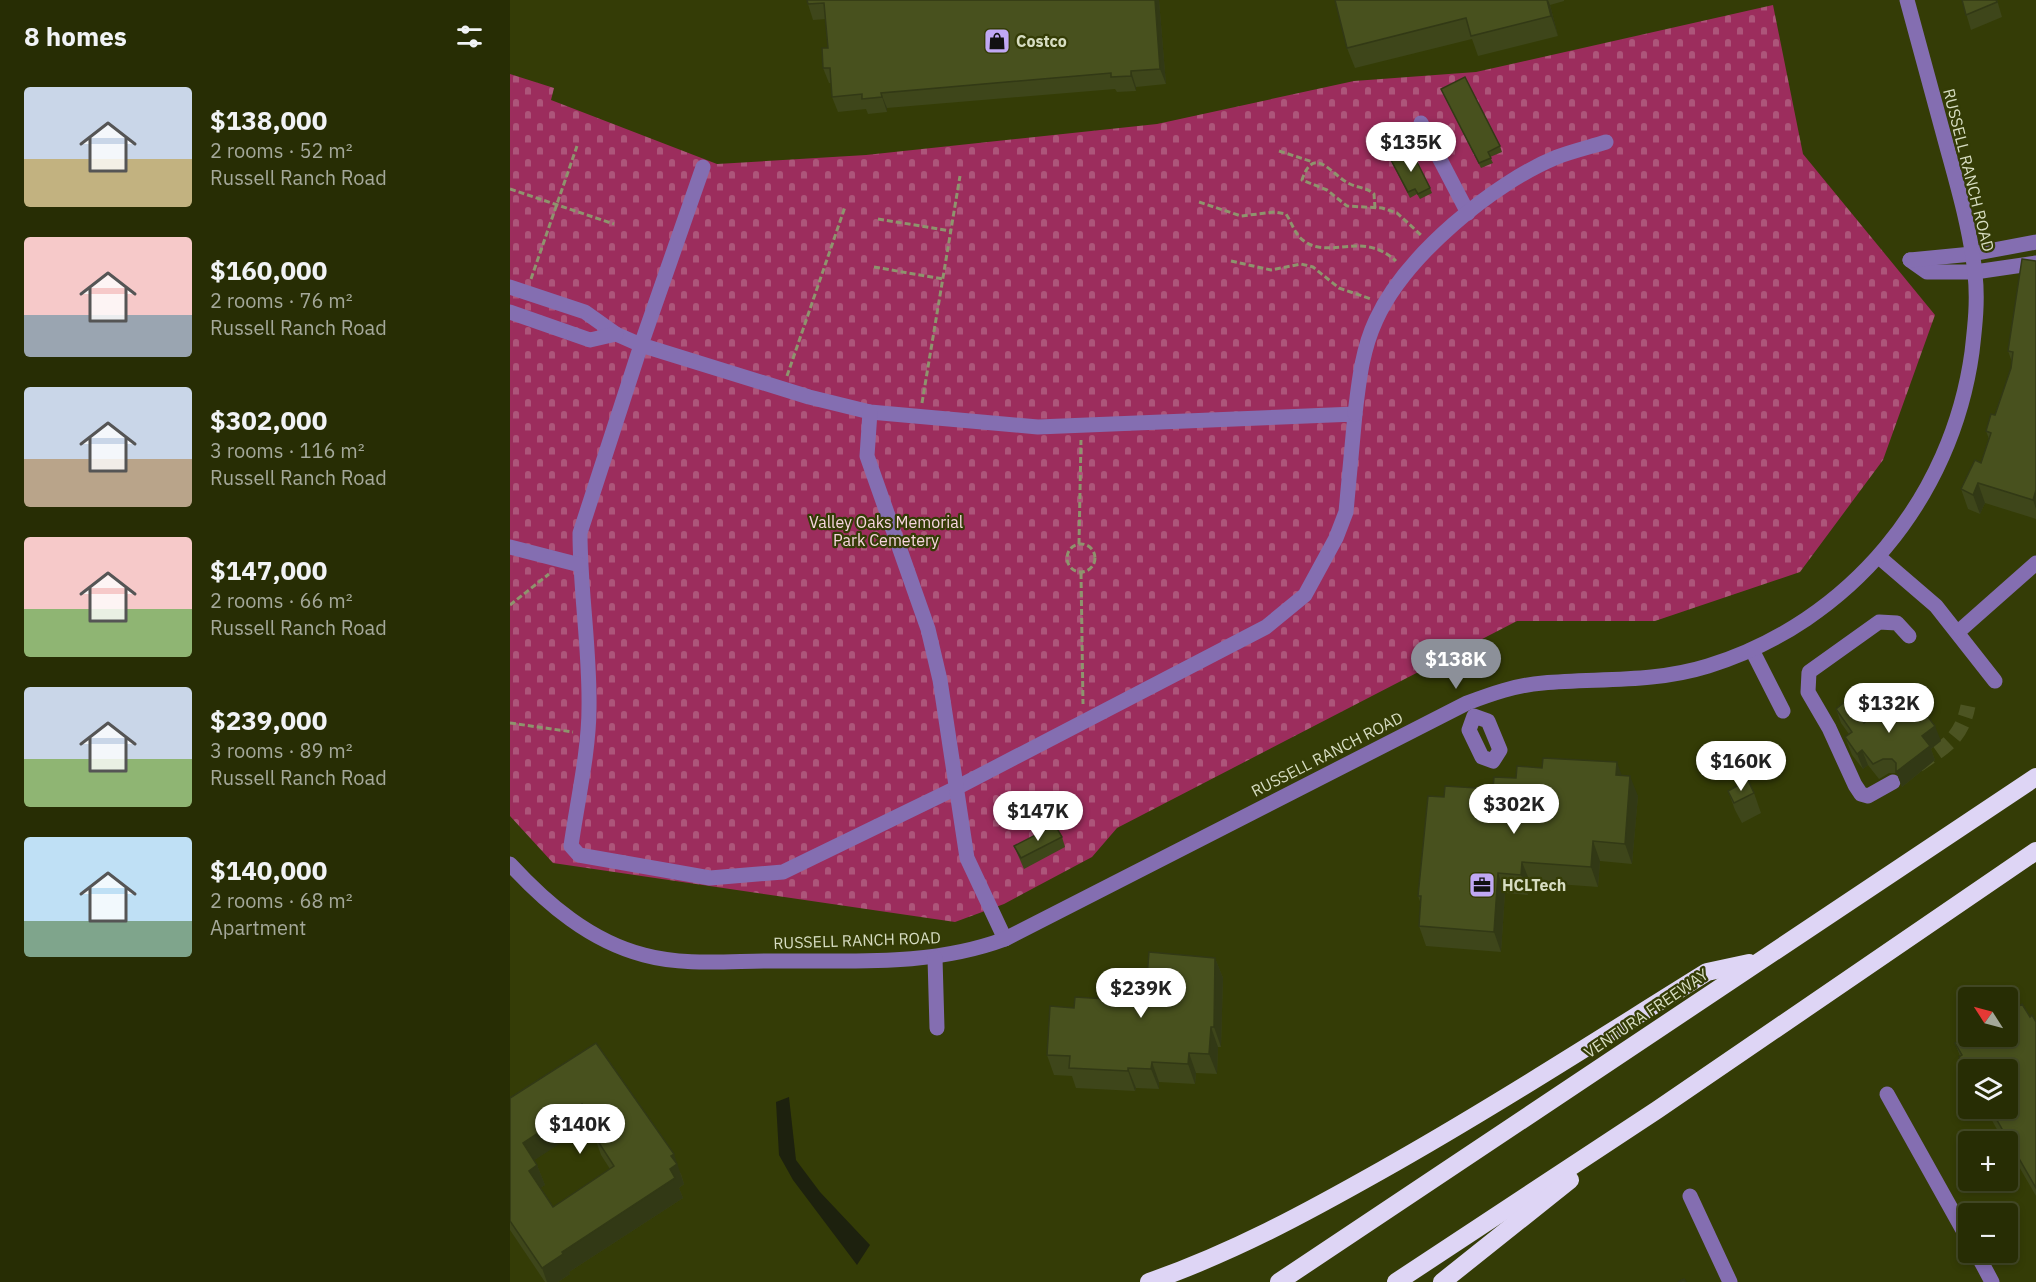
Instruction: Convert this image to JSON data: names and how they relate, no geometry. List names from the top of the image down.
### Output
{
  "streets": {
    "highway": ["VENTURA FREEWAY"],
    "street": ["RUSSELL RANCH ROAD"]
  },
  "parks": ["Valley Oaks Memorial Park Cemetery"],
  "places": {
    "shop": ["Costco"],
    "office": ["HCLTech"]
  },
  "north": "top left",
  "page": {
    "heading": "8 homes",
    "list": [
      {
        "name": "$138,000",
        "note": "2 rooms · 52 m² · Russell Ranch Road"
      },
      {
        "name": "$160,000",
        "note": "2 rooms · 76 m² · Russell Ranch Road"
      },
      {
        "name": "$302,000",
        "note": "3 rooms · 116 m² · Russell Ranch Road"
      },
      {
        "name": "$147,000",
        "note": "2 rooms · 66 m² · Russell Ranch Road"
      },
      {
        "name": "$239,000",
        "note": "3 rooms · 89 m² · Russell Ranch Road"
      },
      {
        "name": "$140,000",
        "note": "2 rooms · 68 m² · Apartment"
      }
    ],
    "price": [
      "$135K",
      "$138K",
      "$132K",
      "$160K",
      "$302K",
      "$147K",
      "$239K",
      "$140K"
    ],
    "map_buttons": ["+", "−"]
  }
}
